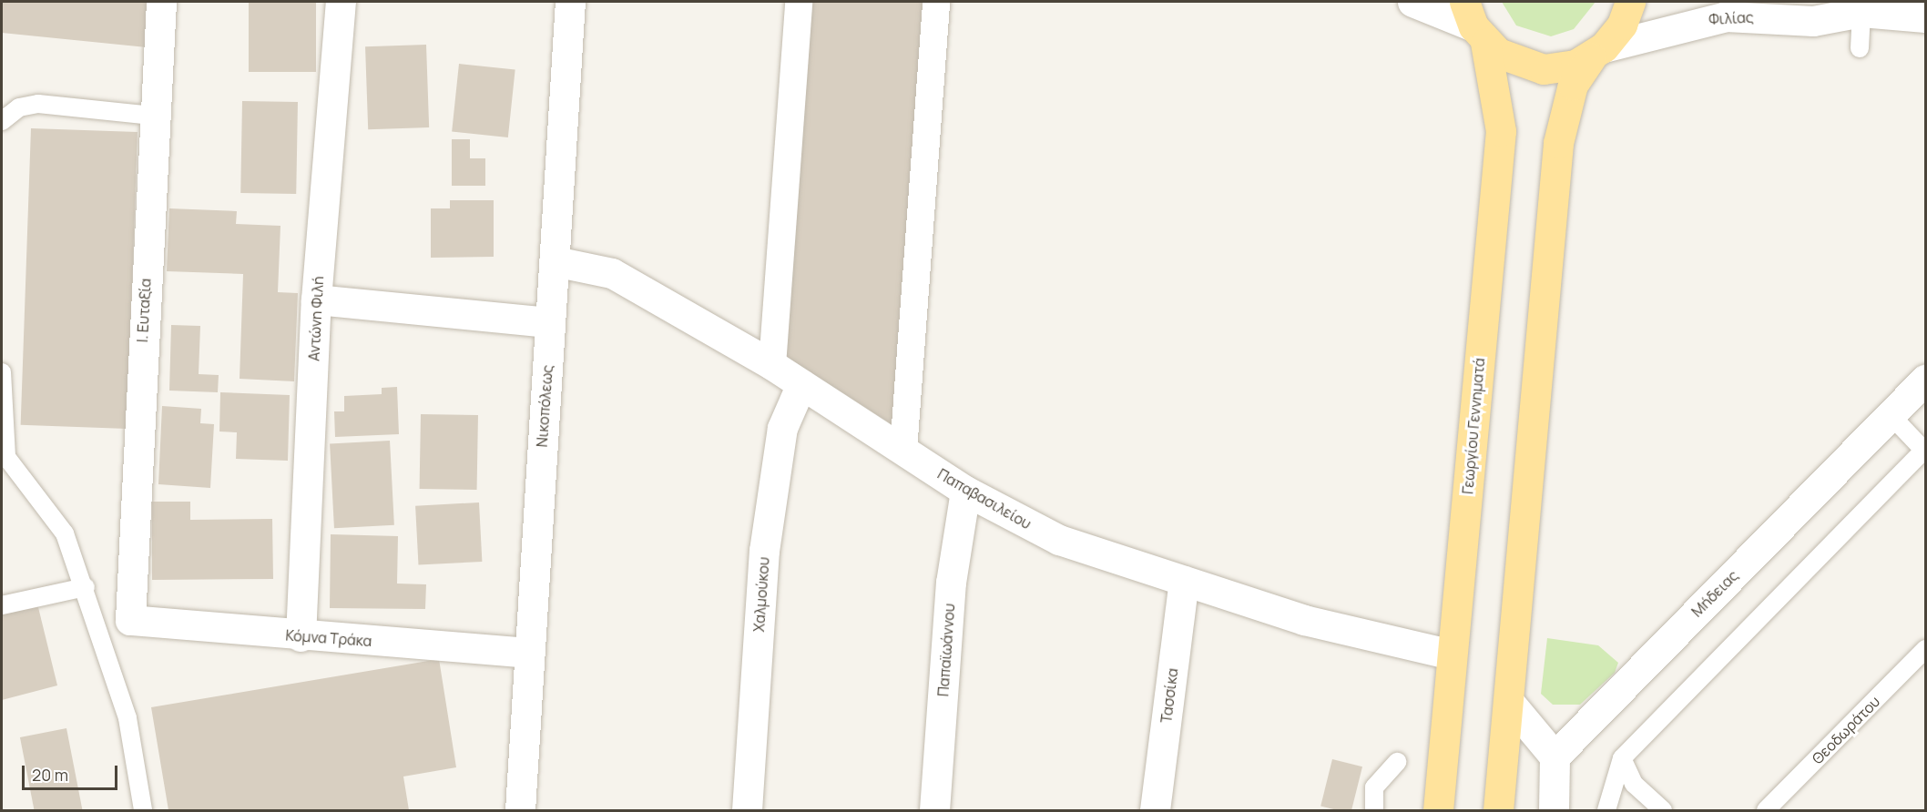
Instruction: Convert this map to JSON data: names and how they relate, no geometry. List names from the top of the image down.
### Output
{
  "streets": {
    "main road": ["Γεωργίου Γεννηματά"],
    "street": [
      "Φιλίας",
      "Ι. Ευταξία",
      "Αντώνη Φιλή",
      "Νικοπόλεως",
      "Παπαβασιλείου",
      "Μήδειας",
      "Χαλμούκου",
      "Κόμνα Τράκα",
      "Παπαϊωάννου",
      "Τασσίκα"
    ],
    "lane": ["Θεοδωράτου"]
  },
  "crossings": [
    ["Ι. Ευταξία", "Κόμνα Τράκα"],
    ["Αντώνη Φιλή", "Κόμνα Τράκα"],
    ["Νικοπόλεως", "Παπαβασιλείου"],
    ["Νικοπόλεως", "Κόμνα Τράκα"],
    ["Γεωργίου Γεννηματά", "Παπαβασιλείου"],
    ["Παπαβασιλείου", "Χαλμούκου"],
    ["Παπαβασιλείου", "Παπαϊωάννου"],
    ["Παπαβασιλείου", "Τασσίκα"]
  ],
  "scale_bar": "20 m"
}
